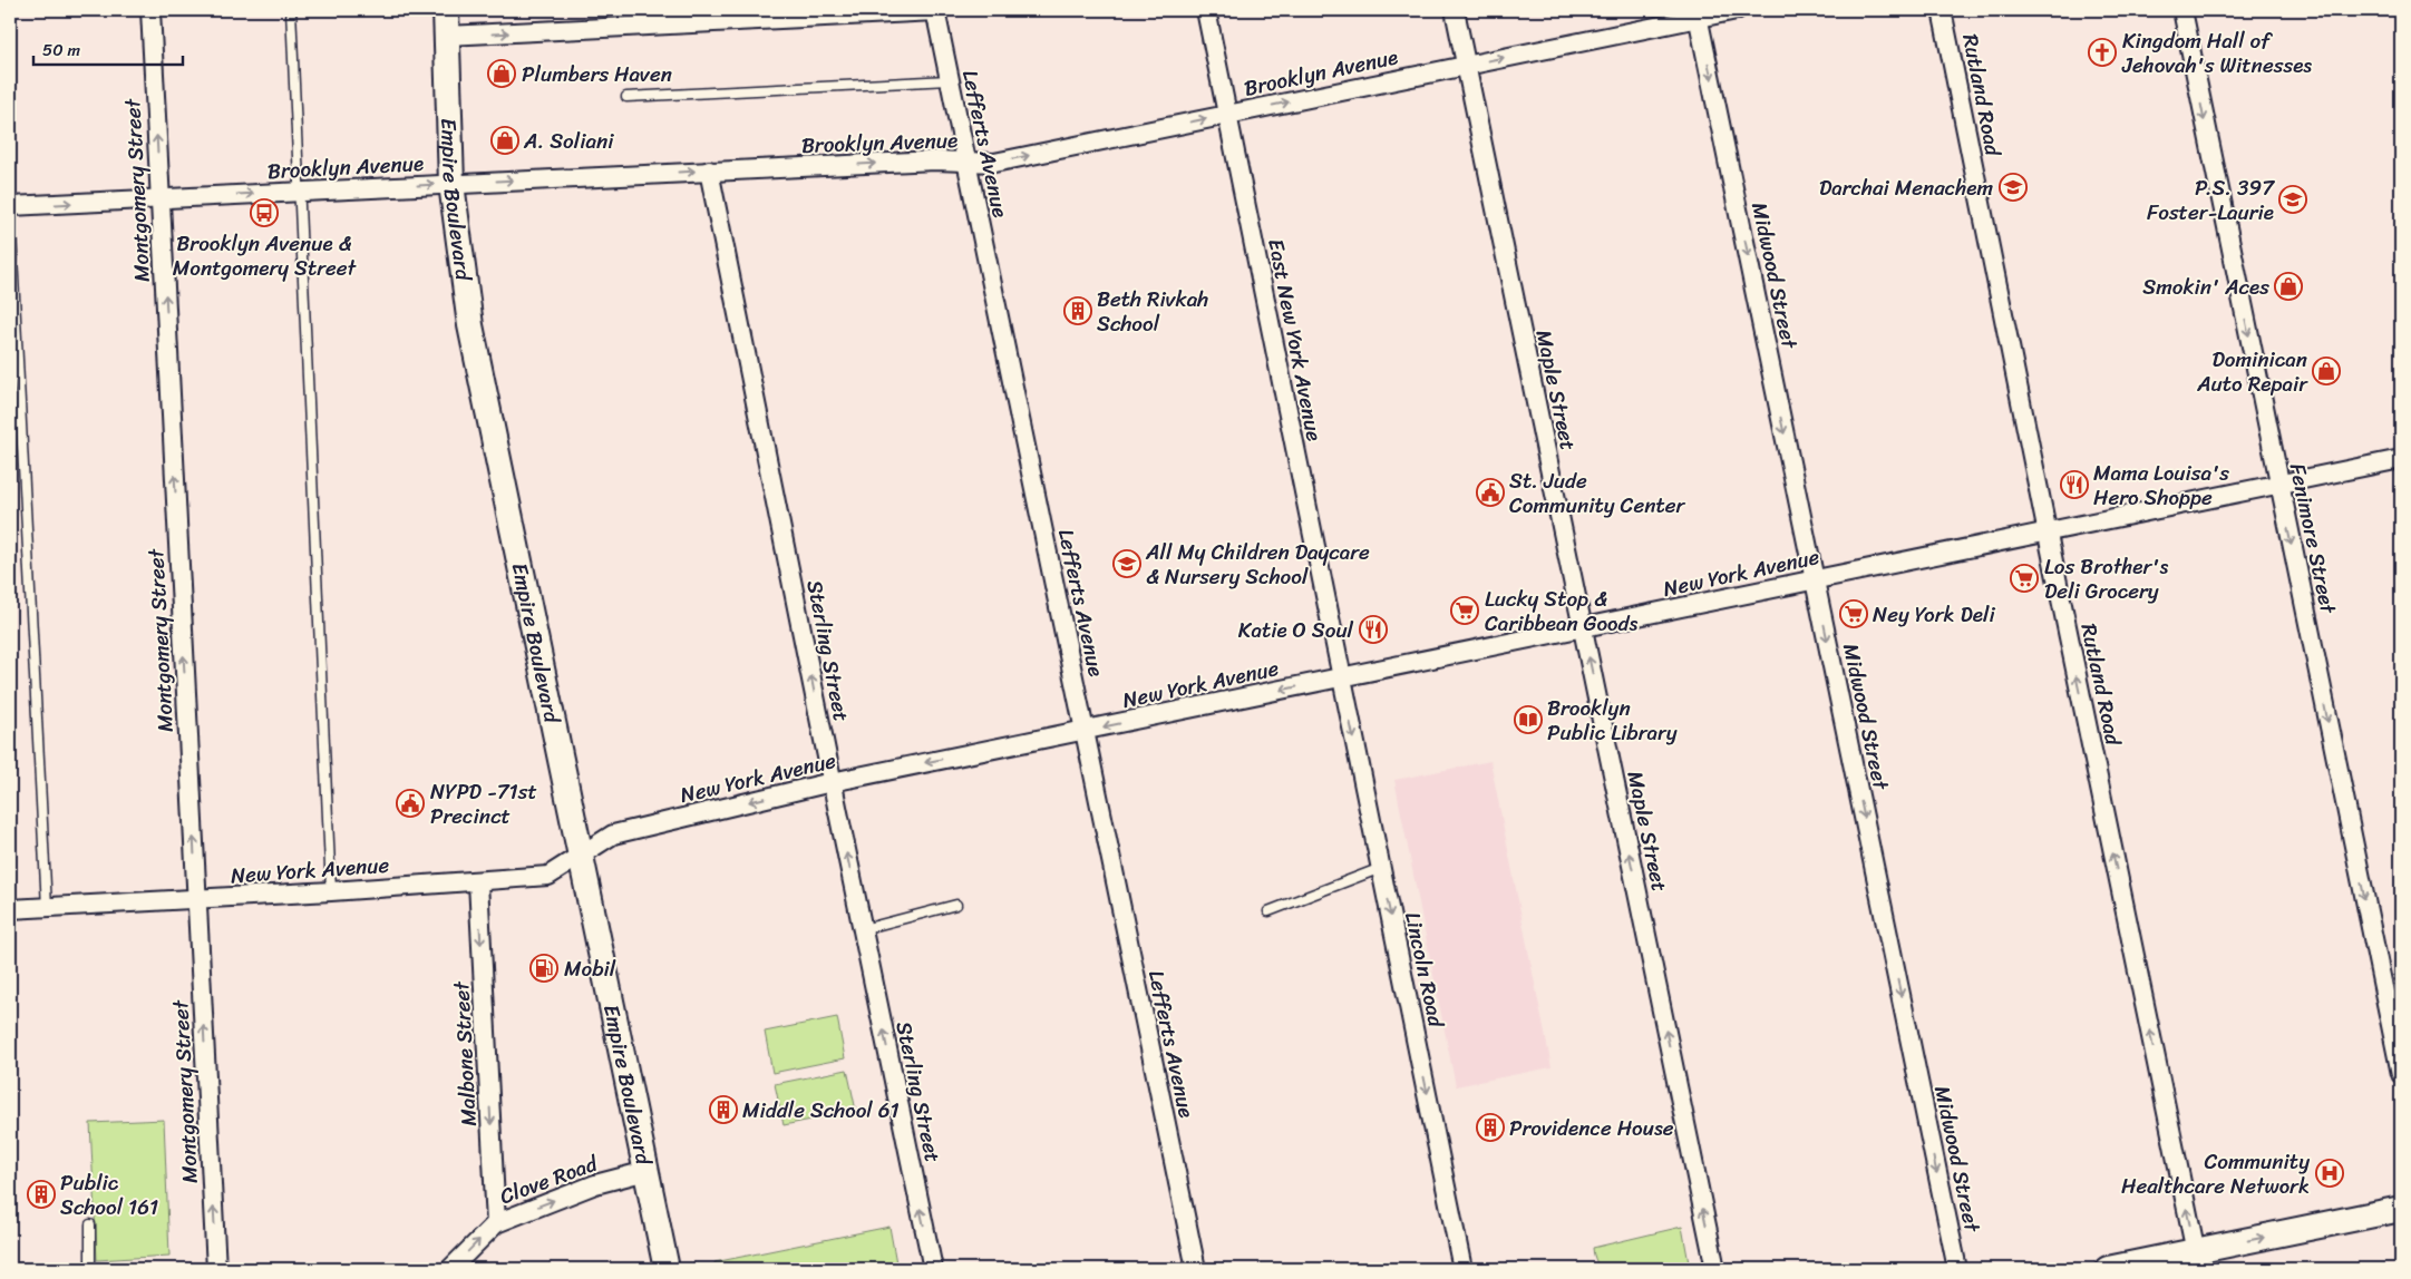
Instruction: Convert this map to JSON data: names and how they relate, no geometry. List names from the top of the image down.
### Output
{
  "streets": {
    "main road": ["Empire Boulevard"],
    "street": [
      "Brooklyn Avenue",
      "Rutland Road",
      "Lefferts Avenue",
      "Montgomery Street",
      "Midwood Street",
      "East New York Avenue",
      "Maple Street",
      "Fenimore Street",
      "New York Avenue",
      "Sterling Street",
      "Lincoln Road",
      "Malbone Street",
      "Clove Road"
    ]
  },
  "crossings": [
    ["Brooklyn Avenue", "Lefferts Avenue"],
    ["Brooklyn Avenue", "Montgomery Street"],
    ["Brooklyn Avenue", "Empire Boulevard"],
    ["Brooklyn Avenue", "Midwood Street"],
    ["Brooklyn Avenue", "East New York Avenue"],
    ["Brooklyn Avenue", "Maple Street"],
    ["Brooklyn Avenue", "Sterling Street"],
    ["Rutland Road", "New York Avenue"],
    ["Lefferts Avenue", "New York Avenue"],
    ["Montgomery Street", "New York Avenue"],
    ["Empire Boulevard", "New York Avenue"],
    ["Empire Boulevard", "Clove Road"],
    ["Midwood Street", "New York Avenue"],
    ["East New York Avenue", "New York Avenue"],
    ["East New York Avenue", "Lincoln Road"],
    ["Maple Street", "New York Avenue"],
    ["Fenimore Street", "New York Avenue"],
    ["New York Avenue", "Sterling Street"],
    ["New York Avenue", "Lincoln Road"],
    ["New York Avenue", "Malbone Street"],
    ["Malbone Street", "Clove Road"]
  ],
  "one_way": [
    "Brooklyn Avenue",
    "Rutland Road",
    "Montgomery Street",
    "Midwood Street",
    "Maple Street",
    "Fenimore Street",
    "Sterling Street",
    "Lincoln Road",
    "Malbone Street",
    "Clove Road"
  ],
  "places": {
    "church": ["Kingdom Hall of Jehovah's Witnesses"],
    "shop": [
      "Plumbers Haven",
      "A. Soliani",
      "Smokin' Aces",
      "Dominican Auto Repair"
    ],
    "school or university": ["Darchai Menachem", "P.S. 397 Foster-Laurie", "All My Children Daycare & Nursery School"],
    "bus stop": ["Brooklyn Avenue & Montgomery Street"],
    "building": [
      "Beth Rivkah School",
      "Middle School 61",
      "Providence House",
      "Public School 161"
    ],
    "restaurant": ["Mama Louisa's Hero Shoppe", "Katie O Soul"],
    "public building": ["St. Jude Community Center", "NYPD -71st Precinct"],
    "supermarket": ["Los Brother's Deli Grocery", "Lucky Stop & Caribbean Goods", "Ney York Deli"],
    "library": ["Brooklyn Public Library"],
    "fuel station": ["Mobil"],
    "hospital": ["Community Healthcare Network"]
  },
  "scale_bar": "50 m"
}
